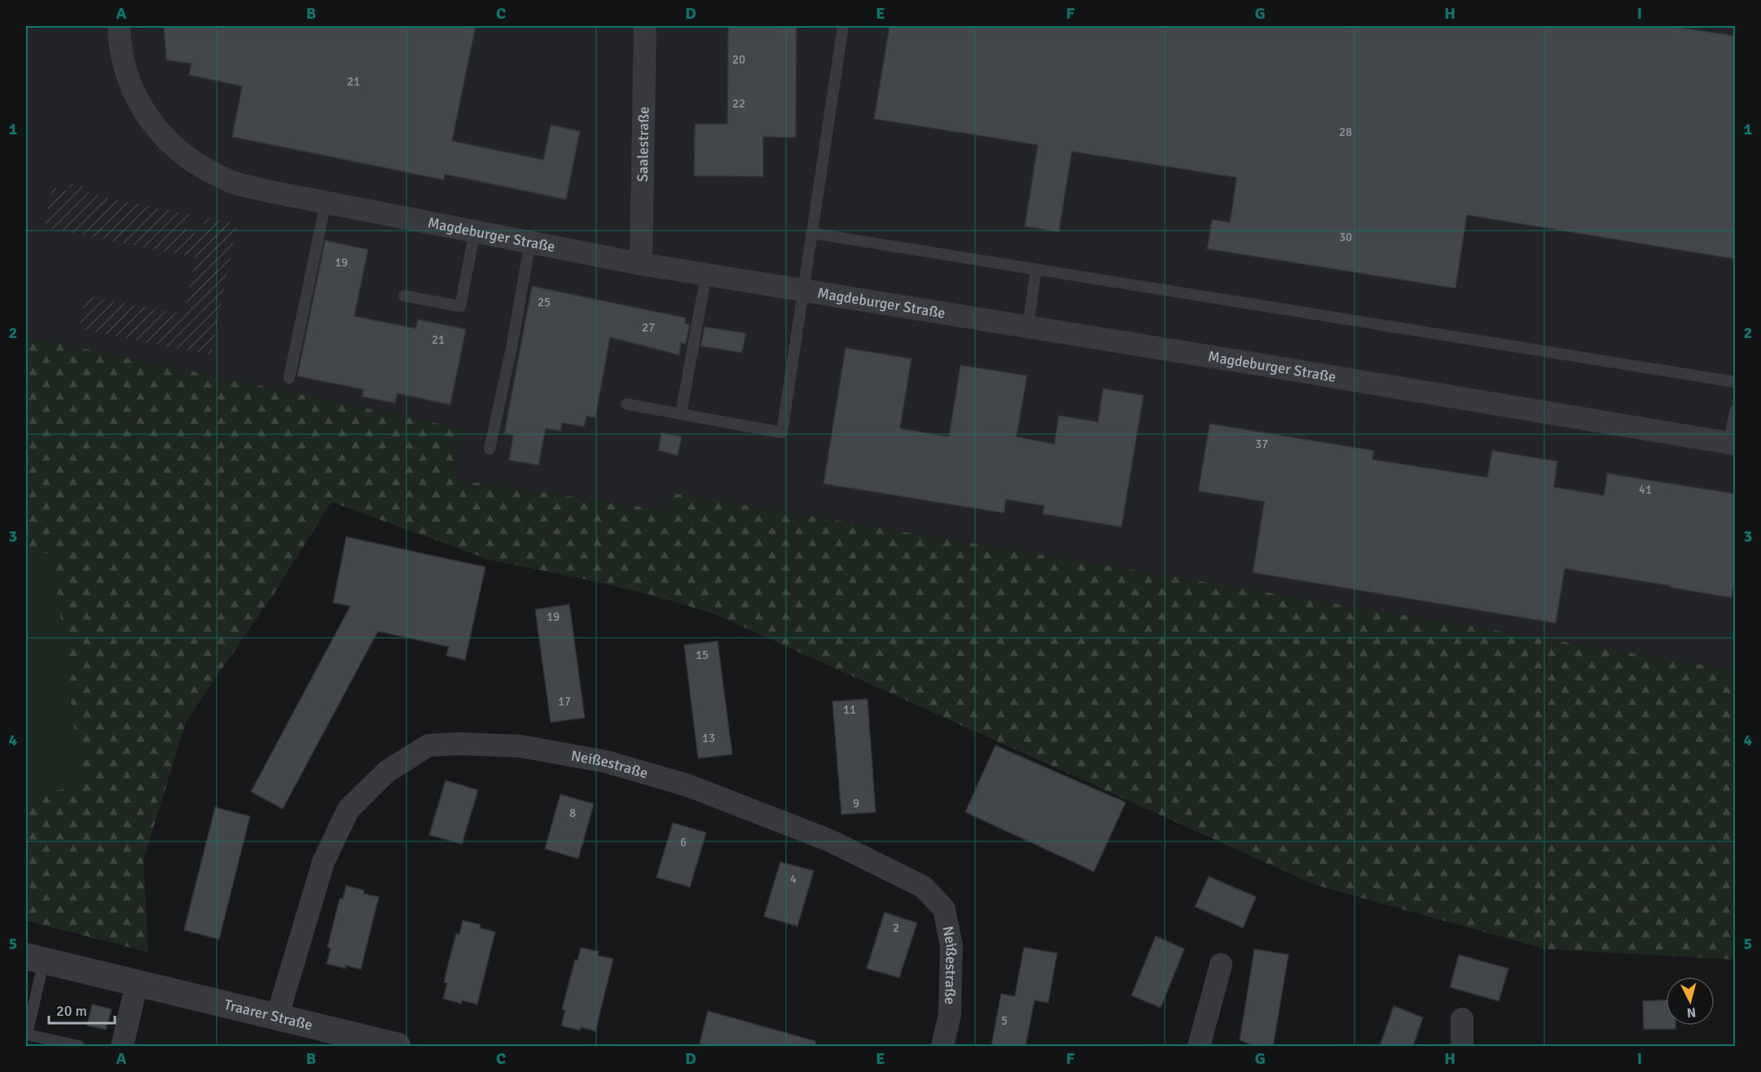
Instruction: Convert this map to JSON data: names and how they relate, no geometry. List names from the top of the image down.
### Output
{
  "streets": {
    "street": [
      "Saalestraße",
      "Magdeburger Straße",
      "Neißestraße",
      "Traarer Straße"
    ]
  },
  "crossings": [
    ["Saalestraße", "Magdeburger Straße"],
    ["Neißestraße", "Traarer Straße"]
  ],
  "house_numbers": [
    "20",
    "21",
    "22",
    "28",
    "30",
    "19",
    "25",
    "27",
    "21",
    "37",
    "41",
    "19",
    "15",
    "17",
    "11",
    "13",
    "9",
    "8",
    "6",
    "4",
    "2",
    "5"
  ],
  "scale_bar": "20 m",
  "north": "bottom",
  "grid": {
    "columns": [
      "A",
      "B",
      "C",
      "D",
      "E",
      "F",
      "G",
      "H",
      "I"
    ],
    "rows": [
      "1",
      "2",
      "3",
      "4",
      "5"
    ]
  }
}
